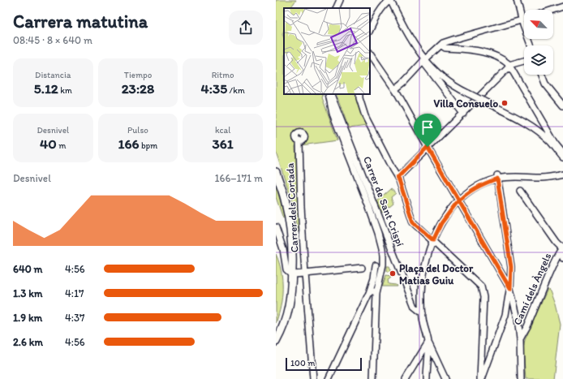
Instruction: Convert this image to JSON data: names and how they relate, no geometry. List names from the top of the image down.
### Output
{
  "streets": {
    "street": ["Carrer de Sant Crispí", "Carrer dels Cortada", "Camí dels Àngels"]
  },
  "places": ["Villa Consuelo", "Plaça del Doctor Matias Guiu"],
  "scale_bar": "100 m",
  "north": "top left",
  "page": {
    "heading": ["Carrera matutina", "08:45 · 8 × 640 m"],
    "stats": [
      ["Distancia", "5.12 km"],
      ["Tiempo", "23:28"],
      ["Ritmo", "4:35 /km"],
      ["Desnivel", "40 m"],
      ["Pulso", "166 bpm"],
      ["kcal", "361"]
    ],
    "chart": ["Desnivel", "166–171 m"],
    "list": [
      {
        "name": "640 m",
        "note": "4:56"
      },
      {
        "name": "1.3 km",
        "note": "4:17"
      },
      {
        "name": "1.9 km",
        "note": "4:37"
      },
      {
        "name": "2.6 km",
        "note": "4:56"
      }
    ],
    "scale": "100 m"
  }
}
